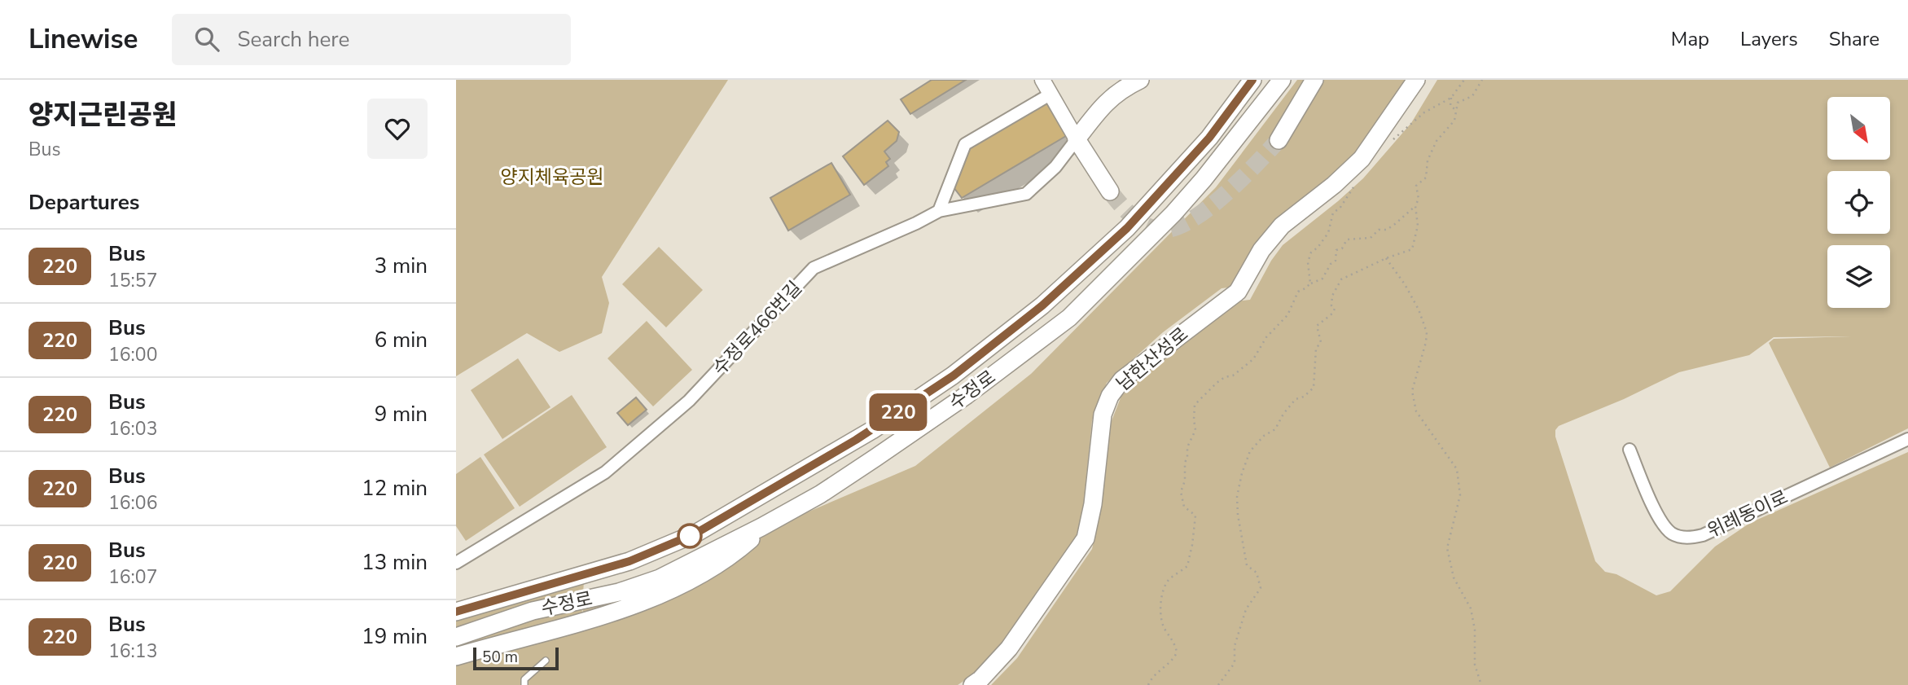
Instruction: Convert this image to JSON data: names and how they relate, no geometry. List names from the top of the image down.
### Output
{
  "streets": {
    "main road": ["남한산성로", "수정로"],
    "street": ["수정로466번길", "위례동이로"]
  },
  "parks": ["양지체육공원"],
  "lines": ["bus line 220"],
  "scale_bar": "50 m",
  "north": "bottom right",
  "page": {
    "header": "Linewise",
    "search": "Search here",
    "nav": ["Map", "Layers", "Share"],
    "heading": [
      ["양지근린공원", "Bus"],
      "Departures"
    ],
    "on_map": "220",
    "list": [
      {
        "mark": "220",
        "name": "Bus",
        "note": "15:57",
        "value": "3 min"
      },
      {
        "mark": "220",
        "name": "Bus",
        "note": "16:00",
        "value": "6 min"
      },
      {
        "mark": "220",
        "name": "Bus",
        "note": "16:03",
        "value": "9 min"
      },
      {
        "mark": "220",
        "name": "Bus",
        "note": "16:06",
        "value": "12 min"
      },
      {
        "mark": "220",
        "name": "Bus",
        "note": "16:07",
        "value": "13 min"
      },
      {
        "mark": "220",
        "name": "Bus",
        "note": "16:13",
        "value": "19 min"
      }
    ],
    "scale": "50 m"
  }
}
